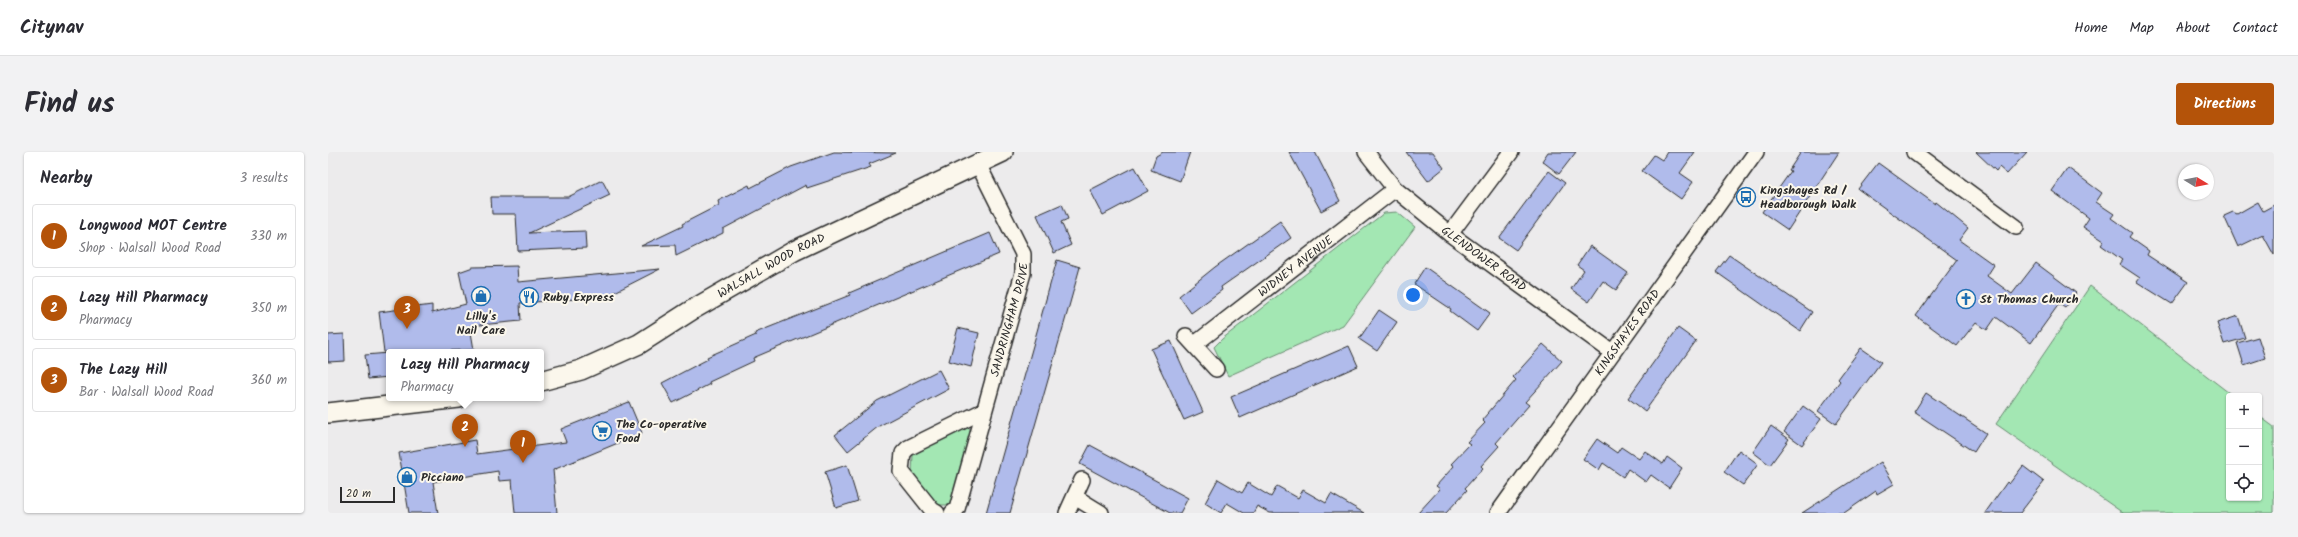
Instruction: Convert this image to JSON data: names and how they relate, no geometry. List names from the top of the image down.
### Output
{
  "streets": {
    "street": [
      "GLENDOWER ROAD",
      "WALSALL WOOD ROAD",
      "WIDNEY AVENUE",
      "SANDRINGHAM DRIVE",
      "KINGSHAYES ROAD"
    ]
  },
  "crossings": [
    ["GLENDOWER ROAD", "WIDNEY AVENUE"],
    ["GLENDOWER ROAD", "KINGSHAYES ROAD"],
    ["WALSALL WOOD ROAD", "SANDRINGHAM DRIVE"]
  ],
  "places": {
    "bus stop": ["Kingshayes Rd / Headborough Walk"],
    "shop": ["Lilly's Nail Care", "Picciano"],
    "restaurant": ["Ruby Express"],
    "church": ["St Thomas Church"],
    "supermarket": ["The Co-operative Food"]
  },
  "scale_bar": "20 m",
  "north": "right",
  "page": {
    "header": "Citynav",
    "nav": [
      "Home",
      "Map",
      "About",
      "Contact"
    ],
    "title": "Find us",
    "buttons": "Directions",
    "heading": ["Nearby", "3 results"],
    "list": [
      {
        "mark": "1",
        "name": "Longwood MOT Centre",
        "note": "Shop · Walsall Wood Road",
        "value": "330 m"
      },
      {
        "mark": "2",
        "name": "Lazy Hill Pharmacy",
        "note": "Pharmacy",
        "value": "350 m"
      },
      {
        "mark": "3",
        "name": "The Lazy Hill",
        "note": "Bar · Walsall Wood Road",
        "value": "360 m"
      }
    ],
    "pins": ["3", "2", "1"],
    "popup": ["Lazy Hill Pharmacy", "Pharmacy"],
    "map_buttons": ["+", "−"],
    "scale": "20 m"
  }
}
